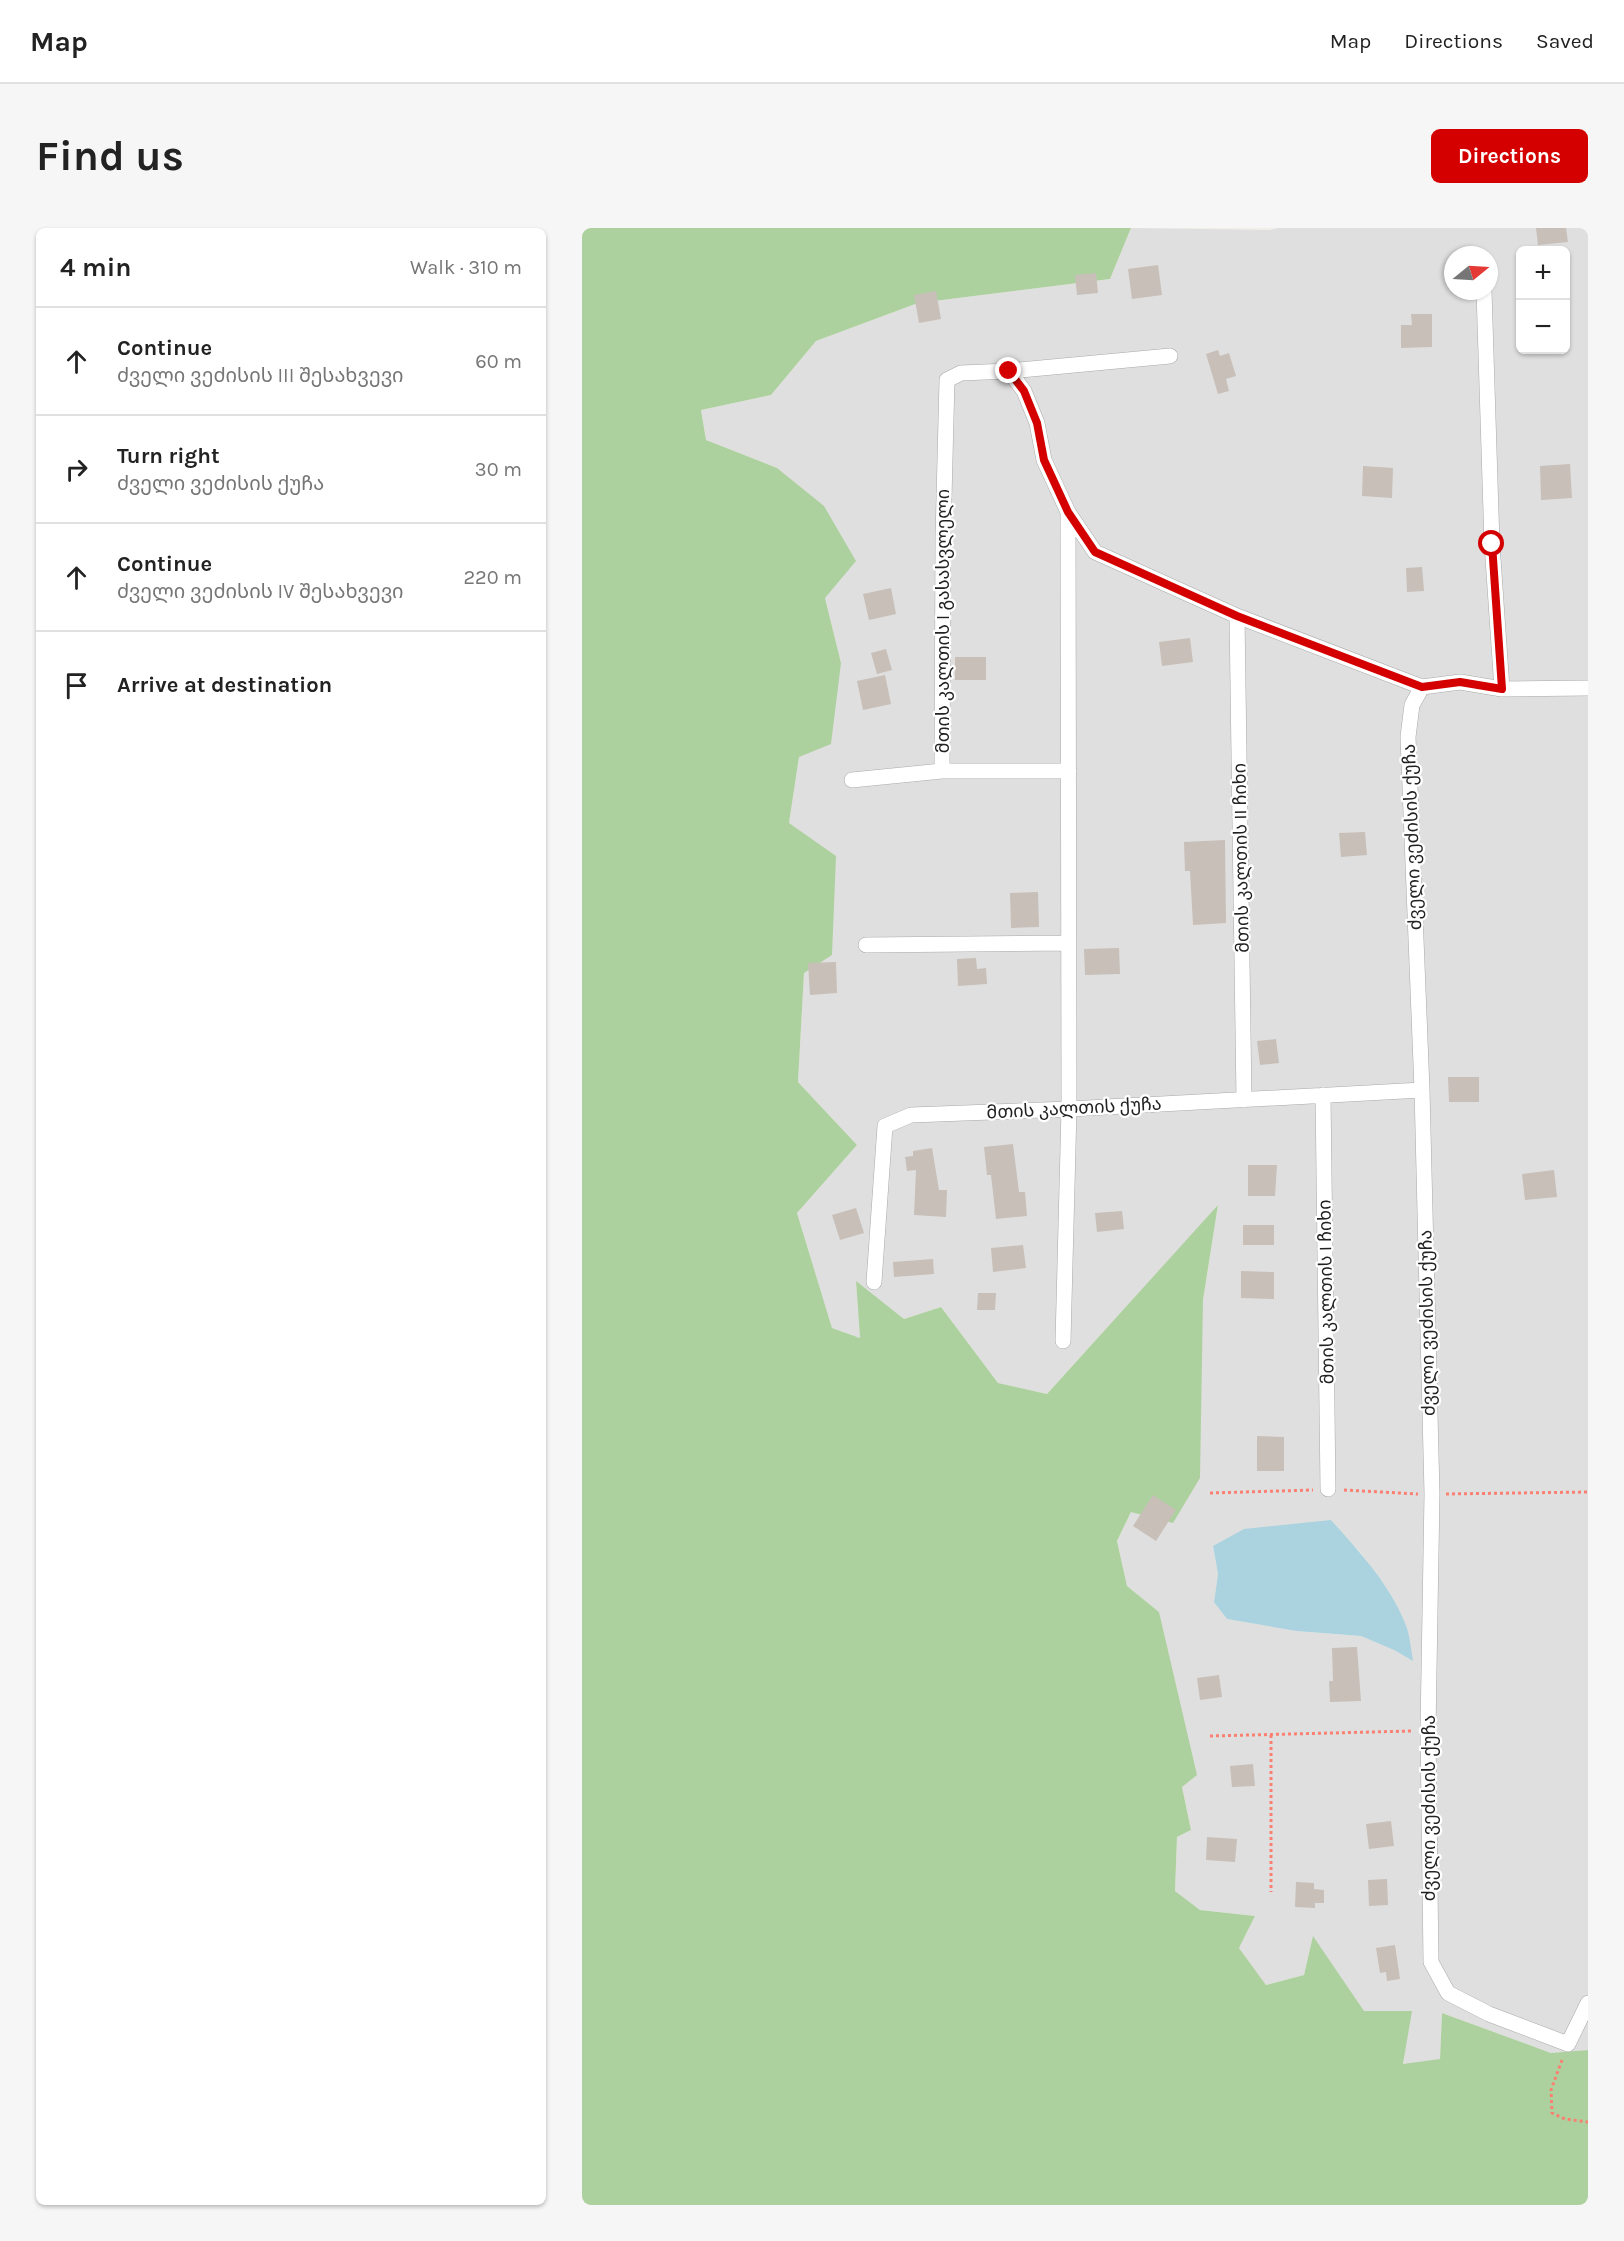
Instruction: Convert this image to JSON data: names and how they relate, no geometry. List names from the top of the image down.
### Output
{
  "streets": {
    "street": [
      "მთის კალთის I გასასვლელი",
      "ძველი ვეძისის ქუჩა",
      "მთის კალთის II ჩიხი",
      "მთის კალთის ქუჩა",
      "მთის კალთის I ჩიხი"
    ]
  },
  "crossings": [
    ["ძველი ვეძისის ქუჩა", "მთის კალთის ქუჩა"],
    ["მთის კალთის II ჩიხი", "მთის კალთის ქუჩა"],
    ["მთის კალთის ქუჩა", "მთის კალთის I ჩიხი"]
  ],
  "north": "right",
  "page": {
    "header": "Map",
    "nav": ["Map", "Directions", "Saved"],
    "buttons": "Directions",
    "title": "Find us",
    "heading": ["4 min", "Walk · 310 m"],
    "map_buttons": ["+", "−"],
    "list": [
      ["Continue", "ძველი ვეძისის III შესახვევი", "60 m"],
      ["Turn right", "ძველი ვეძისის ქუჩა", "30 m"],
      ["Continue", "ძველი ვეძისის IV შესახვევი", "220 m"],
      "Arrive at destination"
    ]
  }
}
